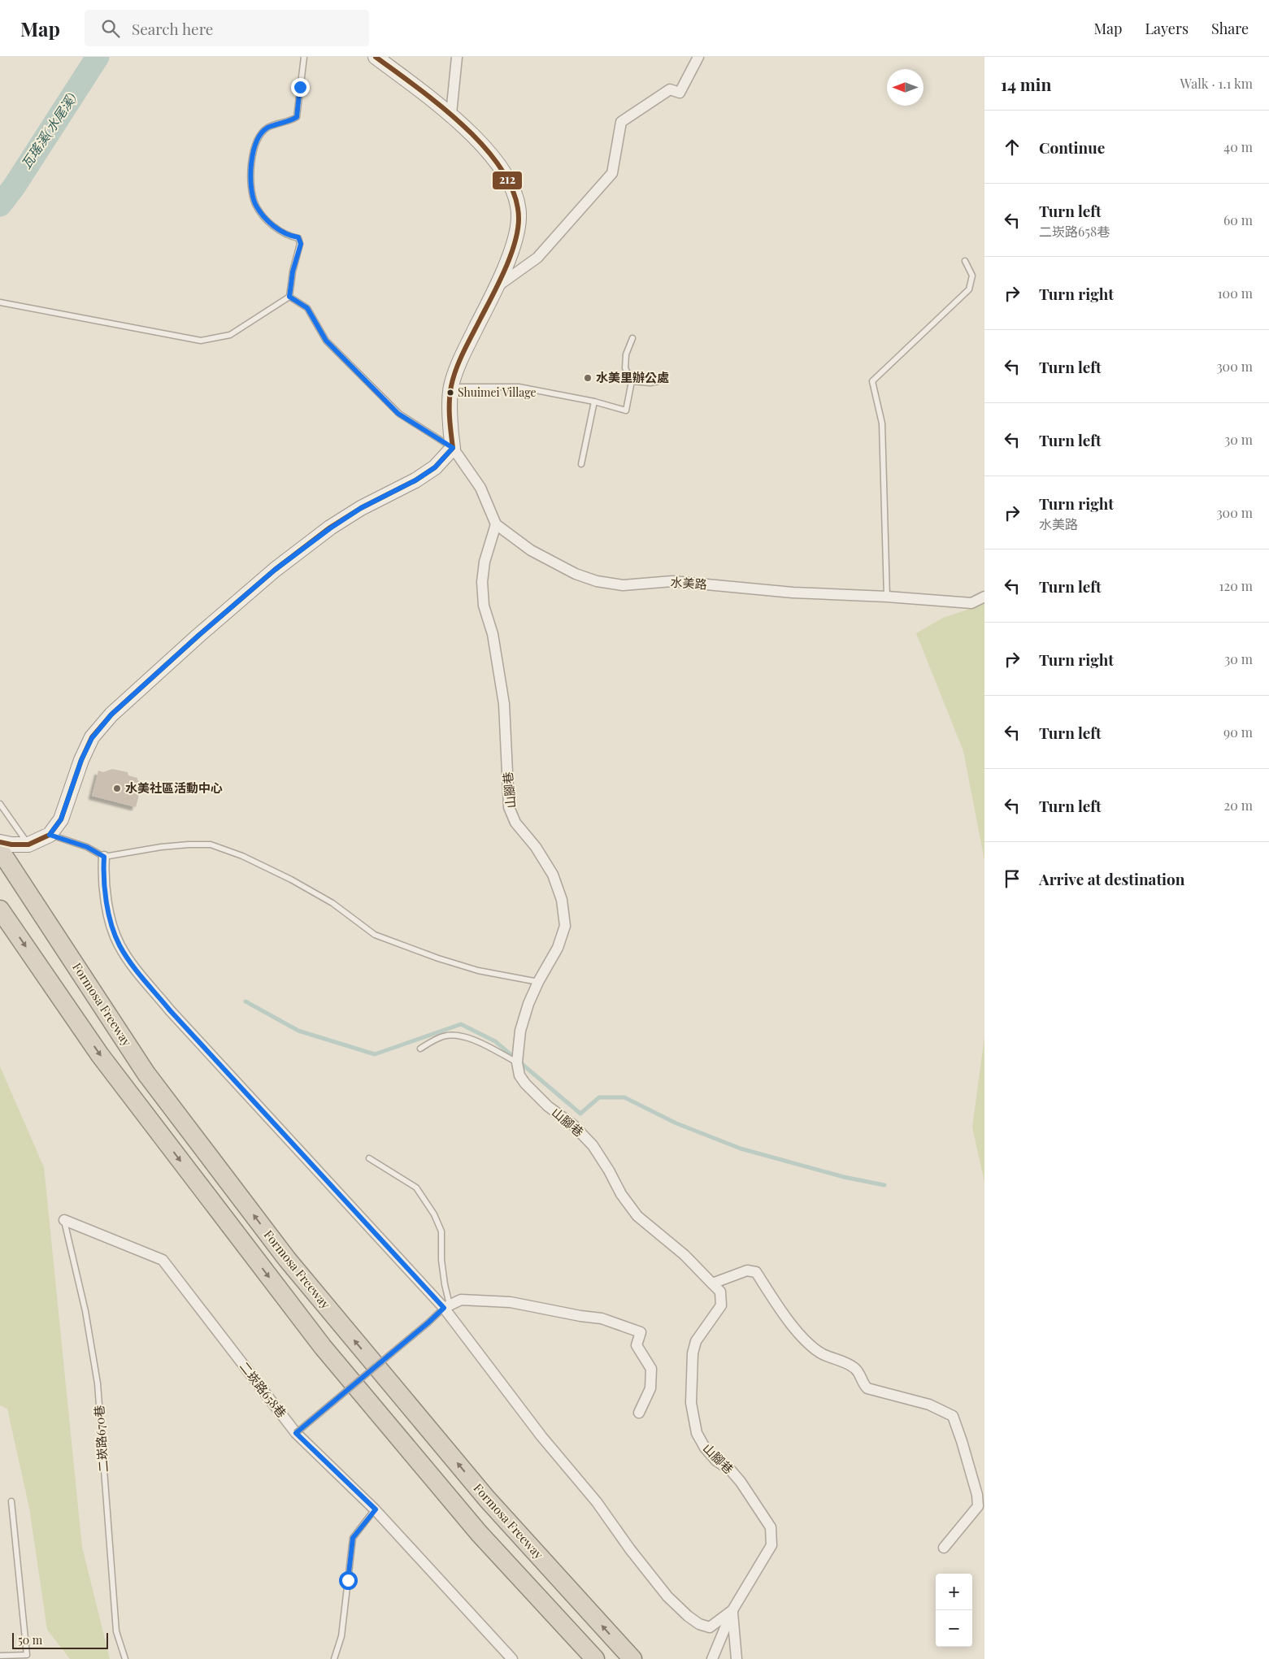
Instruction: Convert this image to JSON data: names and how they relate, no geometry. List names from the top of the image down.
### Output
{
  "streets": {
    "highway": ["Formosa Freeway"],
    "street": ["水美路", "山腳巷", "二崁路658巷"],
    "lane": ["二崁路670巷"]
  },
  "crossings": [
    ["水美路", "山腳巷"],
    ["二崁路658巷", "二崁路670巷"]
  ],
  "water": ["瓦瑤溪(水尾溪)"],
  "places": ["水美里辦公處", "Shuimei Village", "水美社區活動中心"],
  "lines": ["transit line 212"],
  "scale_bar": "50 m",
  "north": "left",
  "page": {
    "header": "Map",
    "search": "Search here",
    "nav": ["Map", "Layers", "Share"],
    "heading": ["14 min", "Walk · 1.1 km"],
    "list": [
      ["Continue", "40 m"],
      ["Turn left", "二崁路658巷", "60 m"],
      ["Turn right", "100 m"],
      ["Turn left", "300 m"],
      ["Turn left", "30 m"],
      ["Turn right", "水美路", "300 m"],
      ["Turn left", "120 m"],
      ["Turn right", "30 m"],
      ["Turn left", "90 m"],
      ["Turn left", "20 m"],
      "Arrive at destination"
    ],
    "map_buttons": ["+", "−"],
    "scale": "50 m"
  }
}
